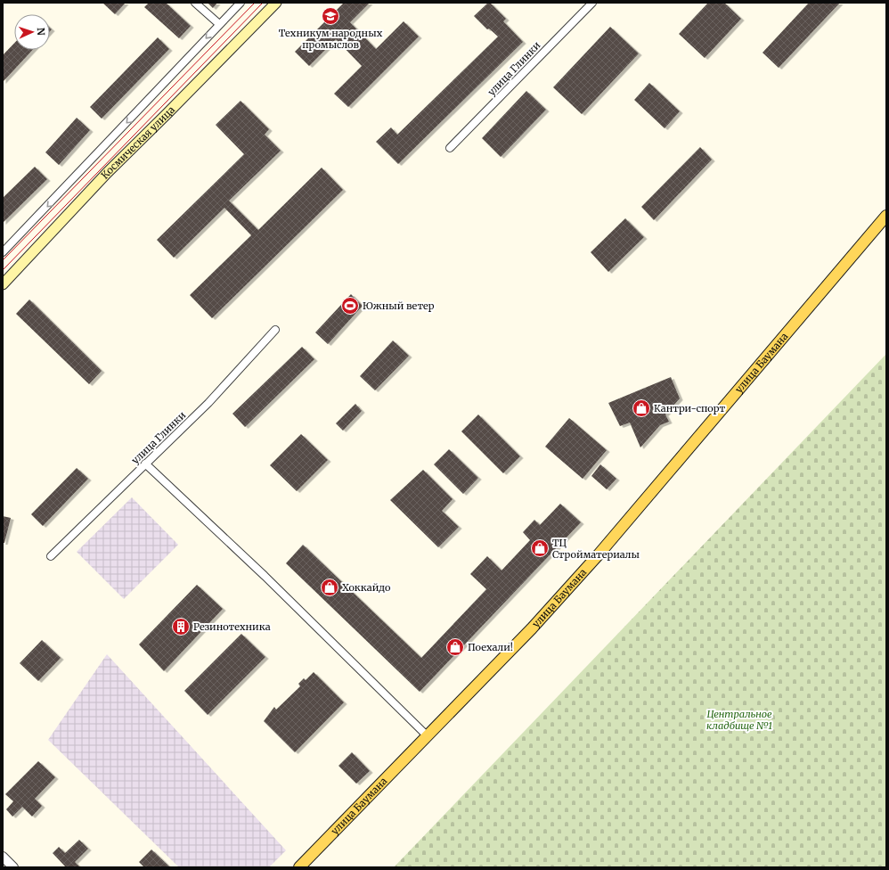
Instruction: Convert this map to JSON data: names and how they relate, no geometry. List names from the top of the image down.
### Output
{
  "streets": {
    "main road": ["Космическая улица", "улица Баумана"],
    "street": ["улица Глинки"]
  },
  "parks": ["Центральное кладбище №1"],
  "places": {
    "school or university": ["Техникум народных промыслов"],
    "sports": ["Южный ветер"],
    "shop": [
      "Кантри-спорт",
      "ТЦ Стройматериалы",
      "Хоккайдо",
      "Поехали!"
    ],
    "building": ["Резинотехника"]
  },
  "north": "right"
}
